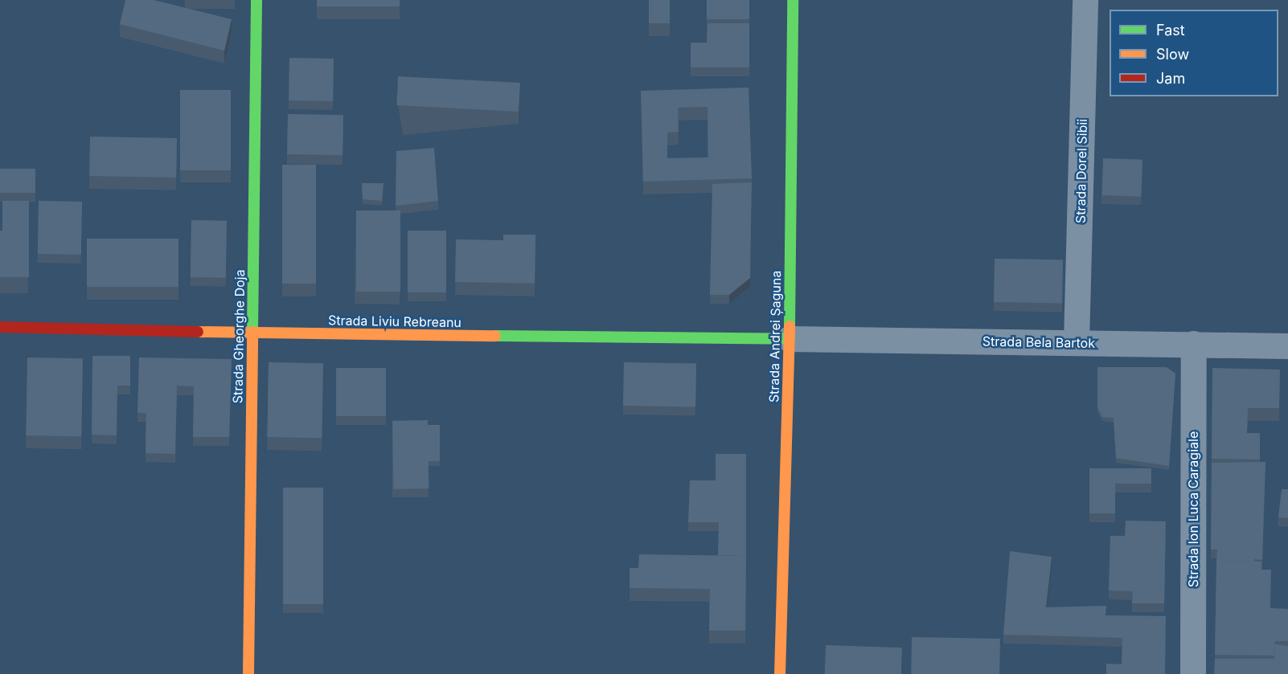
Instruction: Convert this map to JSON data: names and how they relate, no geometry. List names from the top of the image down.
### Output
{
  "streets": {
    "street": [
      "Strada Dorel Sibii",
      "Strada Liviu Rebreanu",
      "Strada Gheorghe Doja",
      "Strada Andrei Șaguna",
      "Strada Bela Bartok",
      "Strada Ion Luca Caragiale"
    ]
  },
  "crossings": [
    ["Strada Dorel Sibii", "Strada Bela Bartok"],
    ["Strada Liviu Rebreanu", "Strada Gheorghe Doja"],
    ["Strada Liviu Rebreanu", "Strada Andrei Șaguna"],
    ["Strada Liviu Rebreanu", "Strada Bela Bartok"],
    ["Strada Andrei Șaguna", "Strada Bela Bartok"],
    ["Strada Bela Bartok", "Strada Ion Luca Caragiale"]
  ],
  "legend": ["Fast", "Slow", "Jam"]
}
